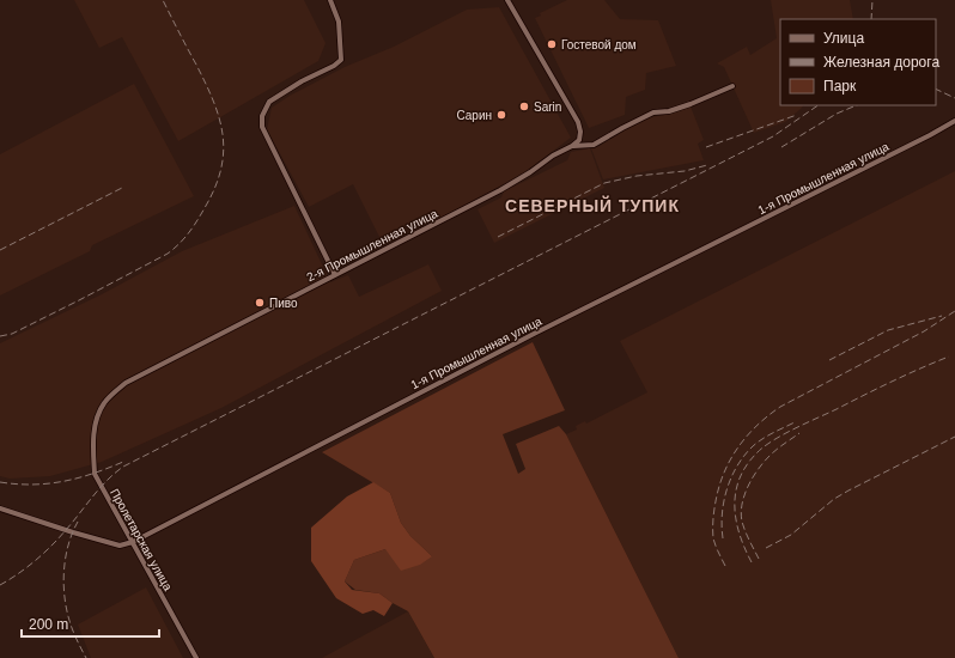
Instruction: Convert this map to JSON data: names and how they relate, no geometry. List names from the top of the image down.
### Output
{
  "streets": {
    "street": ["1-я Промышленная улица", "2-я Промышленная улица", "Пролетарская улица"]
  },
  "crossings": [
    ["1-я Промышленная улица", "Пролетарская улица"],
    ["2-я Промышленная улица", "Пролетарская улица"]
  ],
  "districts": ["СЕВЕРНЫЙ ТУПИК"],
  "places": [
    "Гостевой дом",
    "Sarin",
    "Сарин",
    "Пиво"
  ],
  "legend": ["Улица", "Железная дорога", "Парк"],
  "scale_bar": "200 m"
}
